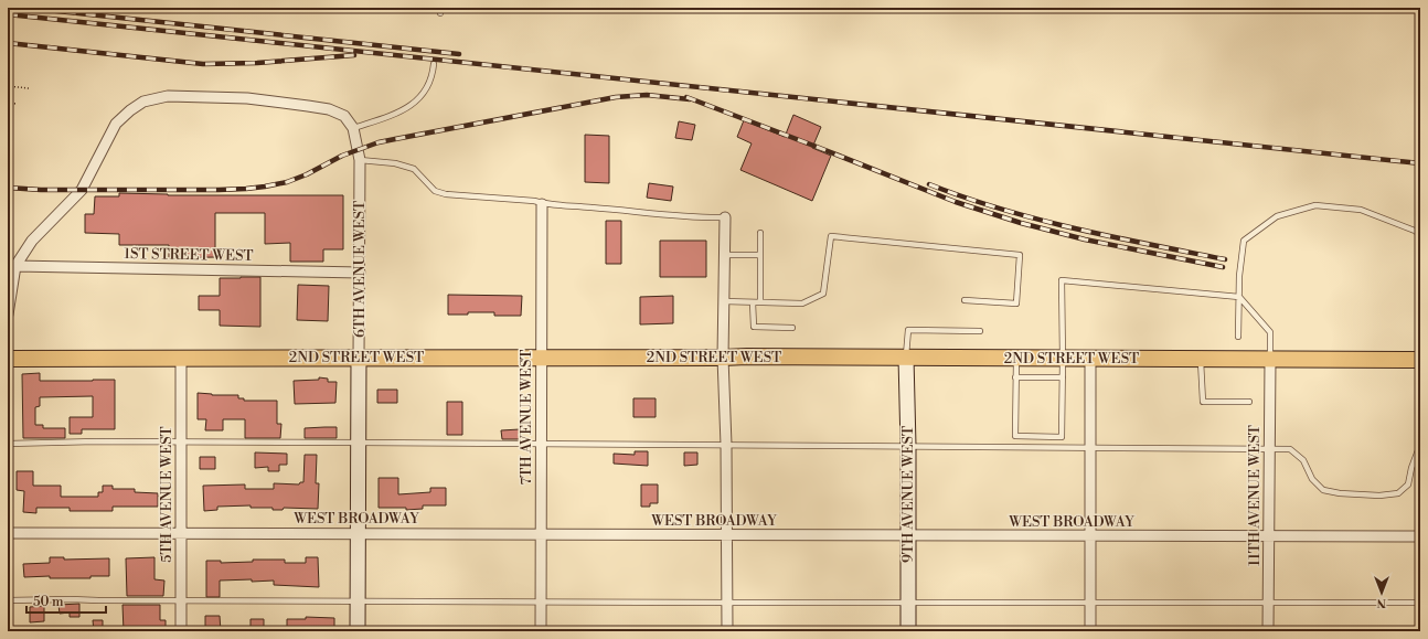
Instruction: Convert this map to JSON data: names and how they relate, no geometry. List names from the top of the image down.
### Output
{
  "streets": {
    "main road": ["2ND STREET WEST"],
    "street": [
      "1ST STREET WEST",
      "6TH AVENUE WEST",
      "7TH AVENUE WEST",
      "5TH AVENUE WEST",
      "9TH AVENUE WEST",
      "11TH AVENUE WEST",
      "WEST BROADWAY"
    ]
  },
  "crossings": [
    ["1ST STREET WEST", "6TH AVENUE WEST"],
    ["6TH AVENUE WEST", "2ND STREET WEST"],
    ["6TH AVENUE WEST", "WEST BROADWAY"],
    ["2ND STREET WEST", "7TH AVENUE WEST"],
    ["2ND STREET WEST", "5TH AVENUE WEST"],
    ["2ND STREET WEST", "9TH AVENUE WEST"],
    ["2ND STREET WEST", "11TH AVENUE WEST"],
    ["7TH AVENUE WEST", "WEST BROADWAY"],
    ["5TH AVENUE WEST", "WEST BROADWAY"],
    ["9TH AVENUE WEST", "WEST BROADWAY"],
    ["11TH AVENUE WEST", "WEST BROADWAY"]
  ],
  "scale_bar": "50 m",
  "north": "bottom"
}
